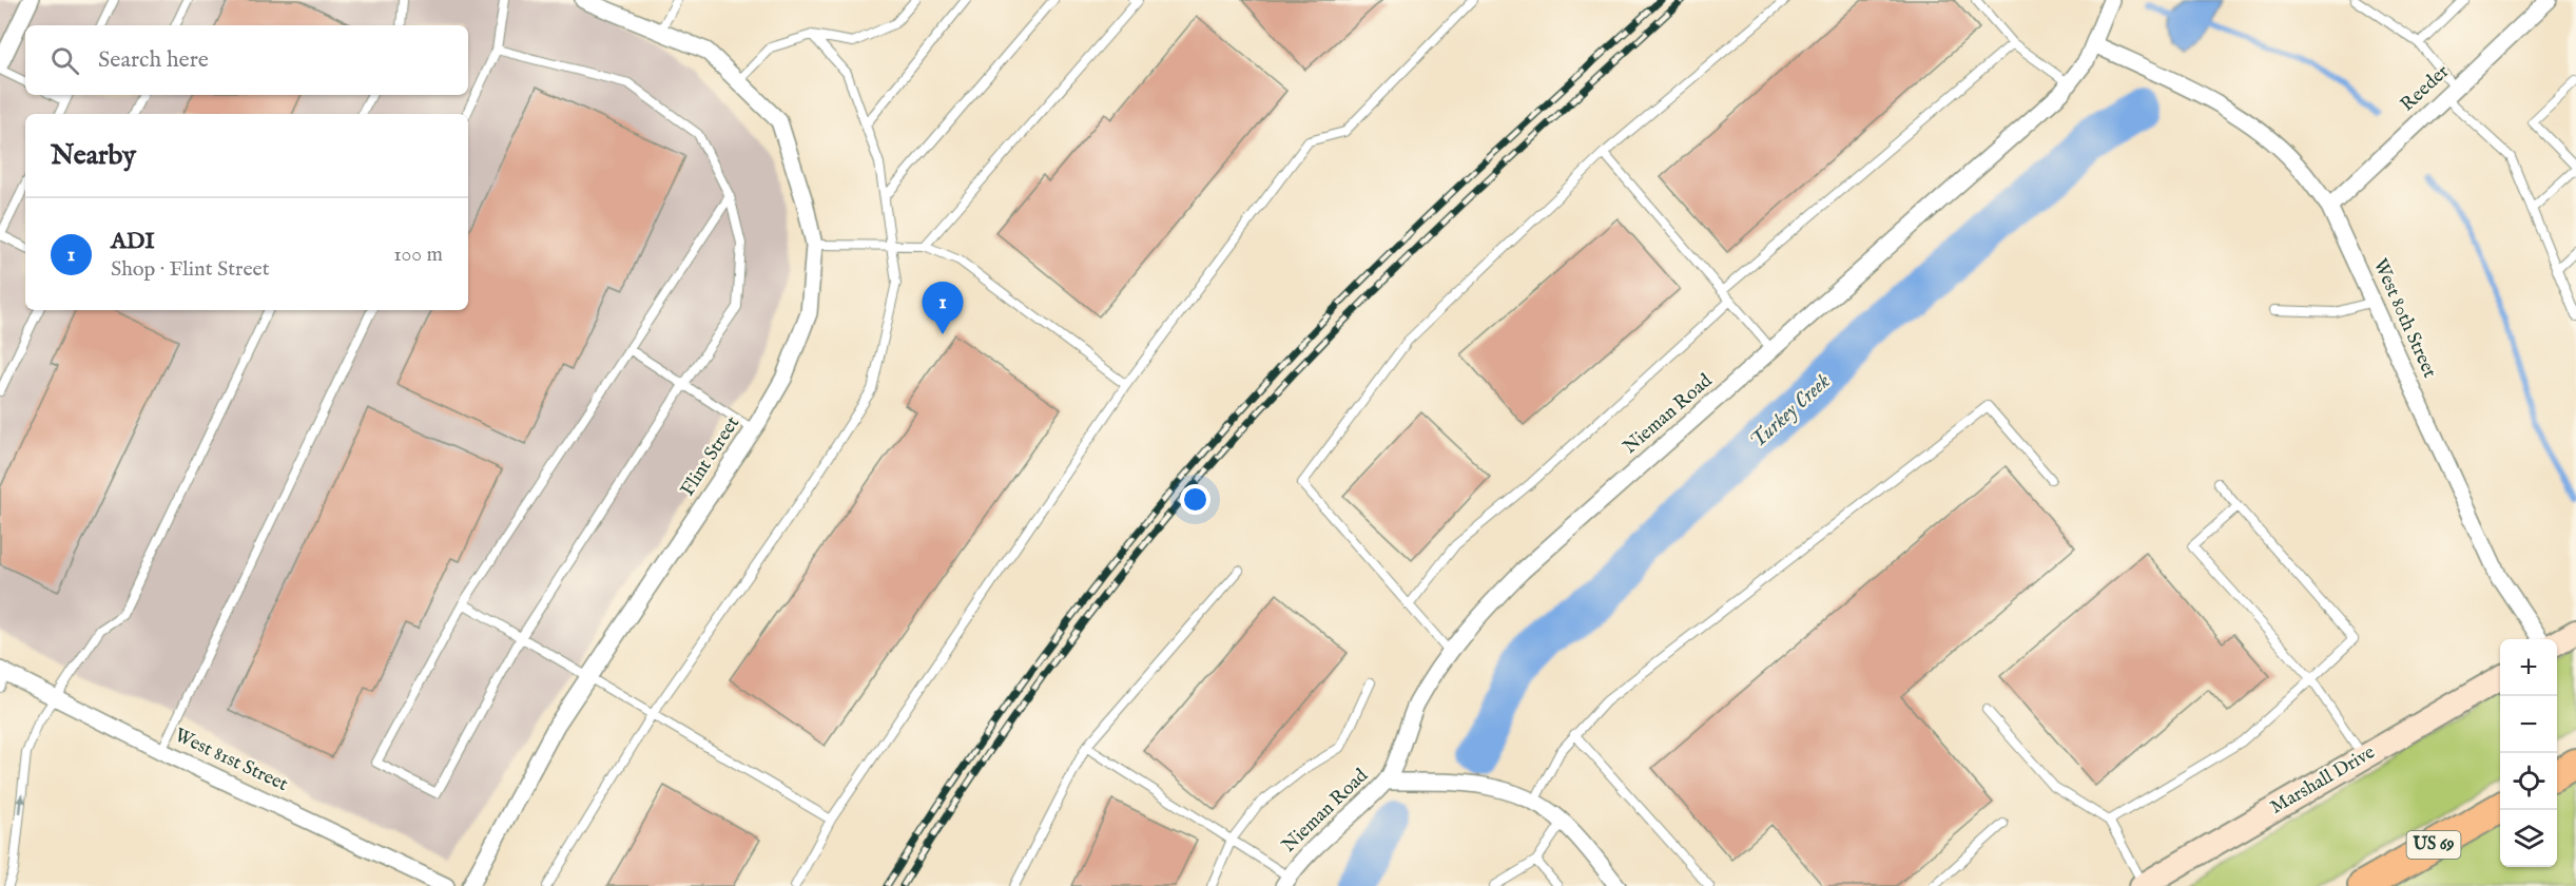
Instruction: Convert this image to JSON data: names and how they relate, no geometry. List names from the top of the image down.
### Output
{
  "streets": {
    "highway": ["US 69"],
    "street": [
      "Reeder",
      "West 80th Street",
      "Nieman Road",
      "Flint Street",
      "West 81st Street",
      "Marshall Drive"
    ]
  },
  "crossings": [
    ["Reeder", "West 80th Street"],
    ["West 80th Street", "Nieman Road"]
  ],
  "water": ["Turkey Creek"],
  "page": {
    "search": "Search here",
    "heading": "Nearby",
    "list": [
      {
        "mark": "1",
        "name": "ADI",
        "note": "Shop · Flint Street",
        "value": "100 m"
      }
    ],
    "pins": "1",
    "map_buttons": ["+", "−"]
  }
}
